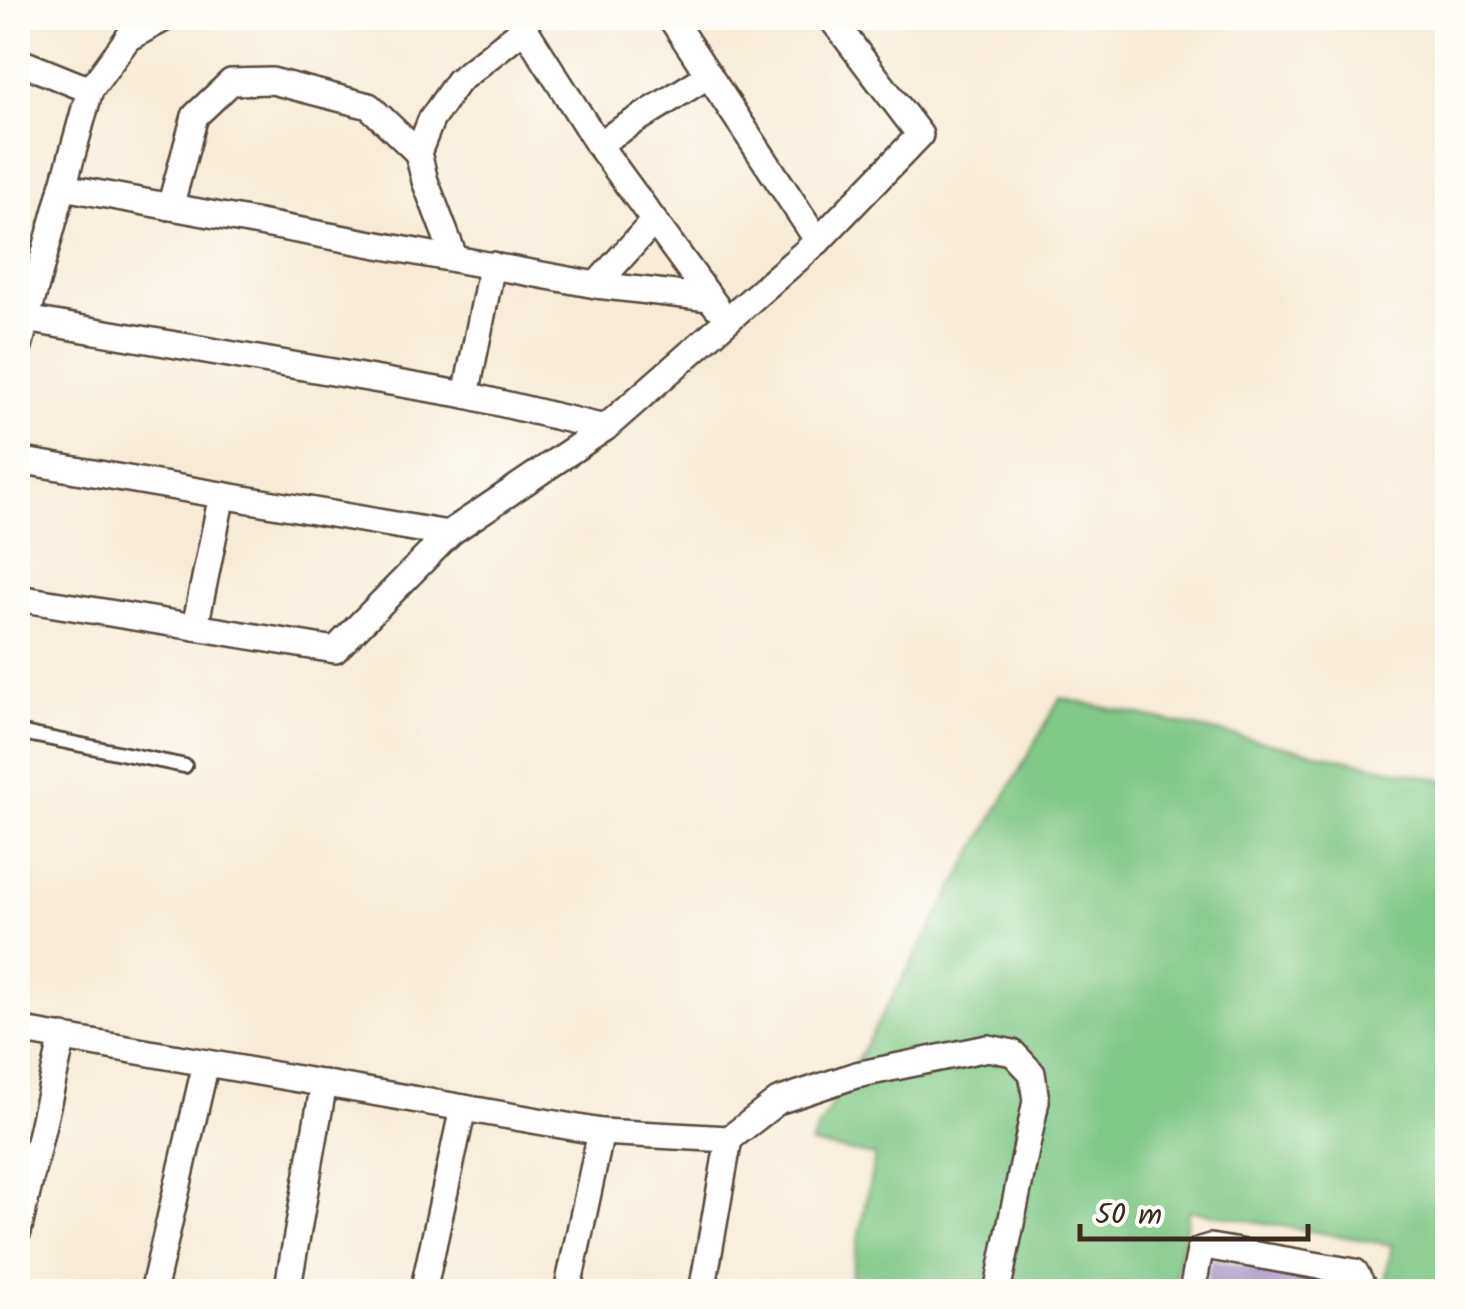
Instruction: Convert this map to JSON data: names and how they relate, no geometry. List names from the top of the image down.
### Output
{
  "scale_bar": "50 m"
}
